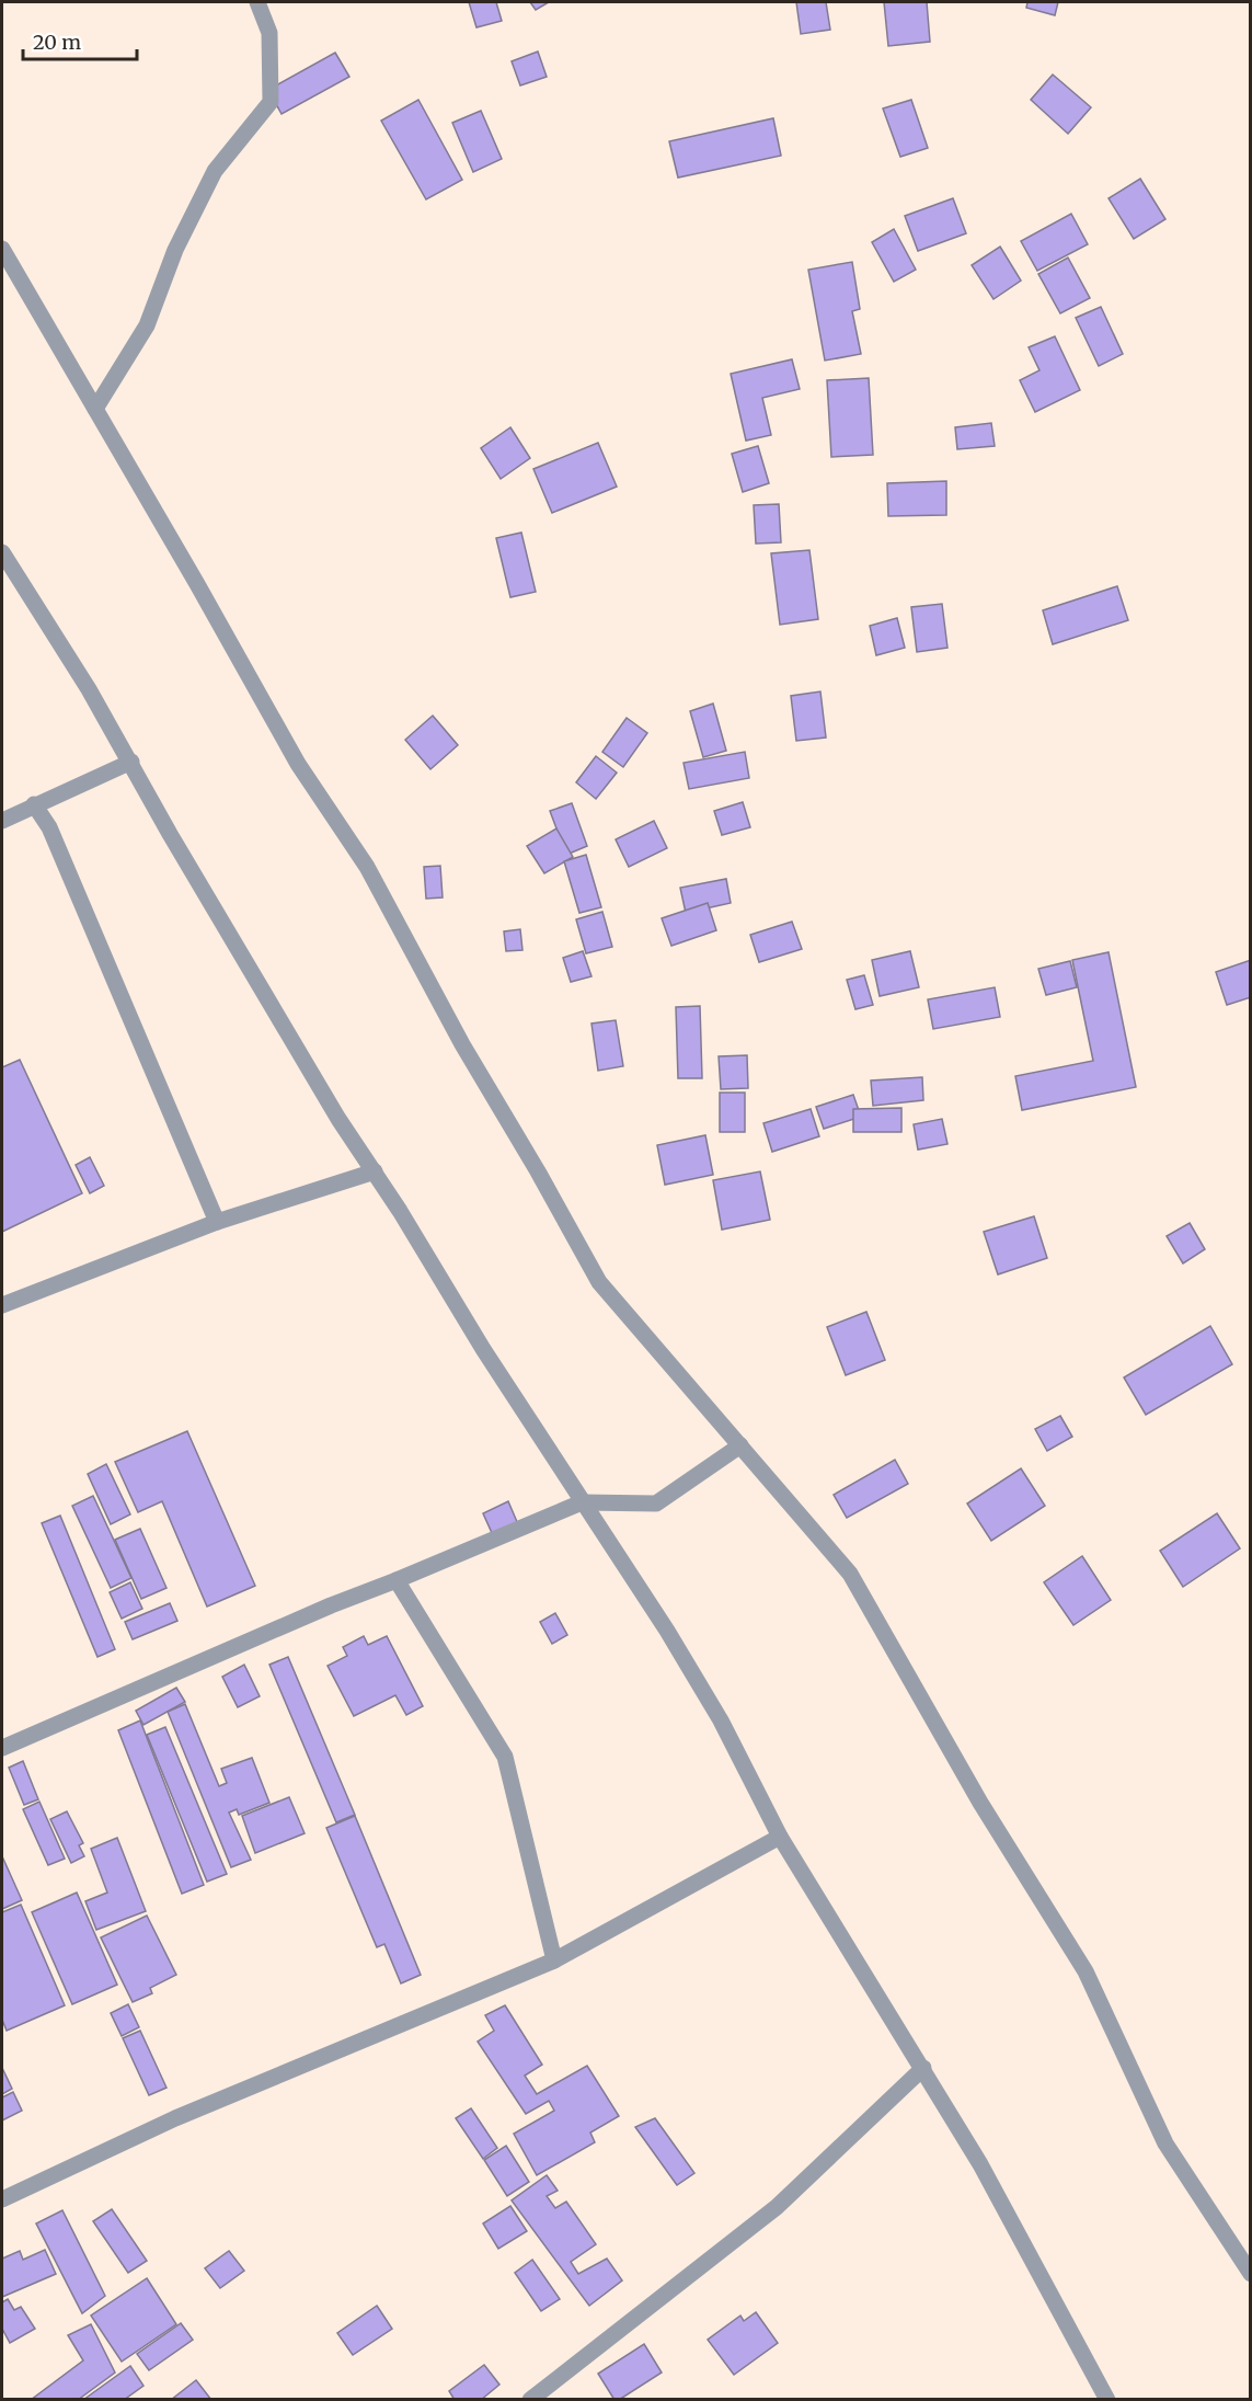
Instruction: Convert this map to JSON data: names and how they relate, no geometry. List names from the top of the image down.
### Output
{
  "scale_bar": "20 m"
}
